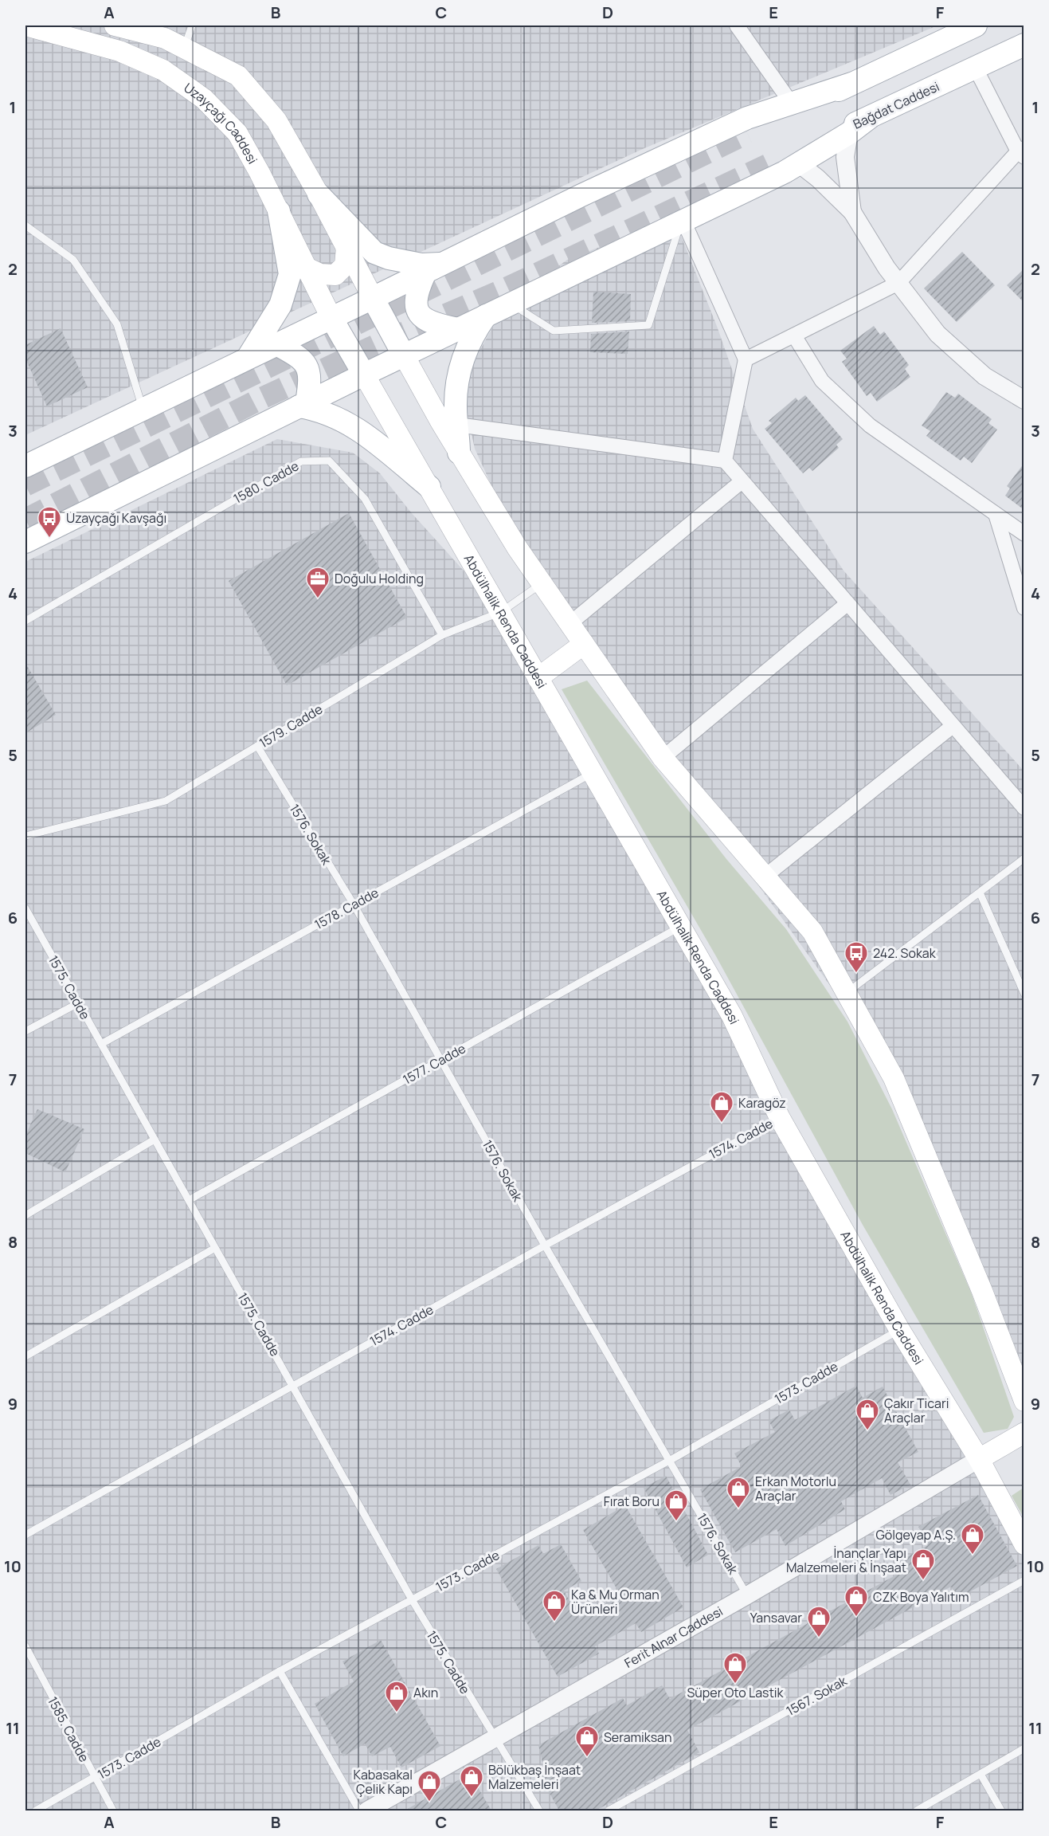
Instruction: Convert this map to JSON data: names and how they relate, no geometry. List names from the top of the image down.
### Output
{
  "streets": {
    "main road": ["Bağdat Caddesi", "Uzayçağı Caddesi", "Abdülhalik Renda Caddesi"],
    "street": ["Ferit Alnar Caddesi"],
    "lane": [
      "1580. Cadde",
      "1579. Cadde",
      "1576. Sokak",
      "1578. Cadde",
      "1575. Cadde",
      "1577. Cadde",
      "1574. Cadde",
      "1573. Cadde",
      "1567. Sokak",
      "1585. Cadde"
    ]
  },
  "crossings": [
    ["1580. Cadde", "1579. Cadde"],
    ["Abdülhalik Renda Caddesi", "1579. Cadde"],
    ["Abdülhalik Renda Caddesi", "1578. Cadde"],
    ["Abdülhalik Renda Caddesi", "1577. Cadde"],
    ["Abdülhalik Renda Caddesi", "1574. Cadde"],
    ["Abdülhalik Renda Caddesi", "1573. Cadde"],
    ["Abdülhalik Renda Caddesi", "Ferit Alnar Caddesi"],
    ["1579. Cadde", "1576. Sokak"],
    ["1576. Sokak", "1578. Cadde"],
    ["1576. Sokak", "1577. Cadde"],
    ["1576. Sokak", "1574. Cadde"],
    ["1576. Sokak", "1573. Cadde"],
    ["1576. Sokak", "Ferit Alnar Caddesi"],
    ["1578. Cadde", "1575. Cadde"],
    ["1575. Cadde", "1577. Cadde"],
    ["1575. Cadde", "1574. Cadde"],
    ["1575. Cadde", "1573. Cadde"],
    ["1575. Cadde", "Ferit Alnar Caddesi"],
    ["1573. Cadde", "1585. Cadde"]
  ],
  "places": {
    "bus stop": ["Uzayçağı Kavşağı", "242. Sokak"],
    "office": ["Doğulu Holding"],
    "shop": [
      "Karagöz",
      "Çakır Ticari Araçlar",
      "Erkan Motorlu Araçlar",
      "Fırat Boru",
      "Gölgeyap A.Ş.",
      "İnançlar Yapı Malzemeleri & İnşaat",
      "CZK Boya Yalıtım",
      "Ka & Mu Orman Ürünleri",
      "Yansavar",
      "Süper Oto Lastik",
      "Akın",
      "Seramiksan",
      "Bölükbaş İnşaat Malzemeleri",
      "Kabasakal Çelik Kapı"
    ]
  },
  "grid": {
    "columns": [
      "A",
      "B",
      "C",
      "D",
      "E",
      "F"
    ],
    "rows": [
      "1",
      "2",
      "3",
      "4",
      "5",
      "6",
      "7",
      "8",
      "9",
      "10",
      "11"
    ]
  }
}
